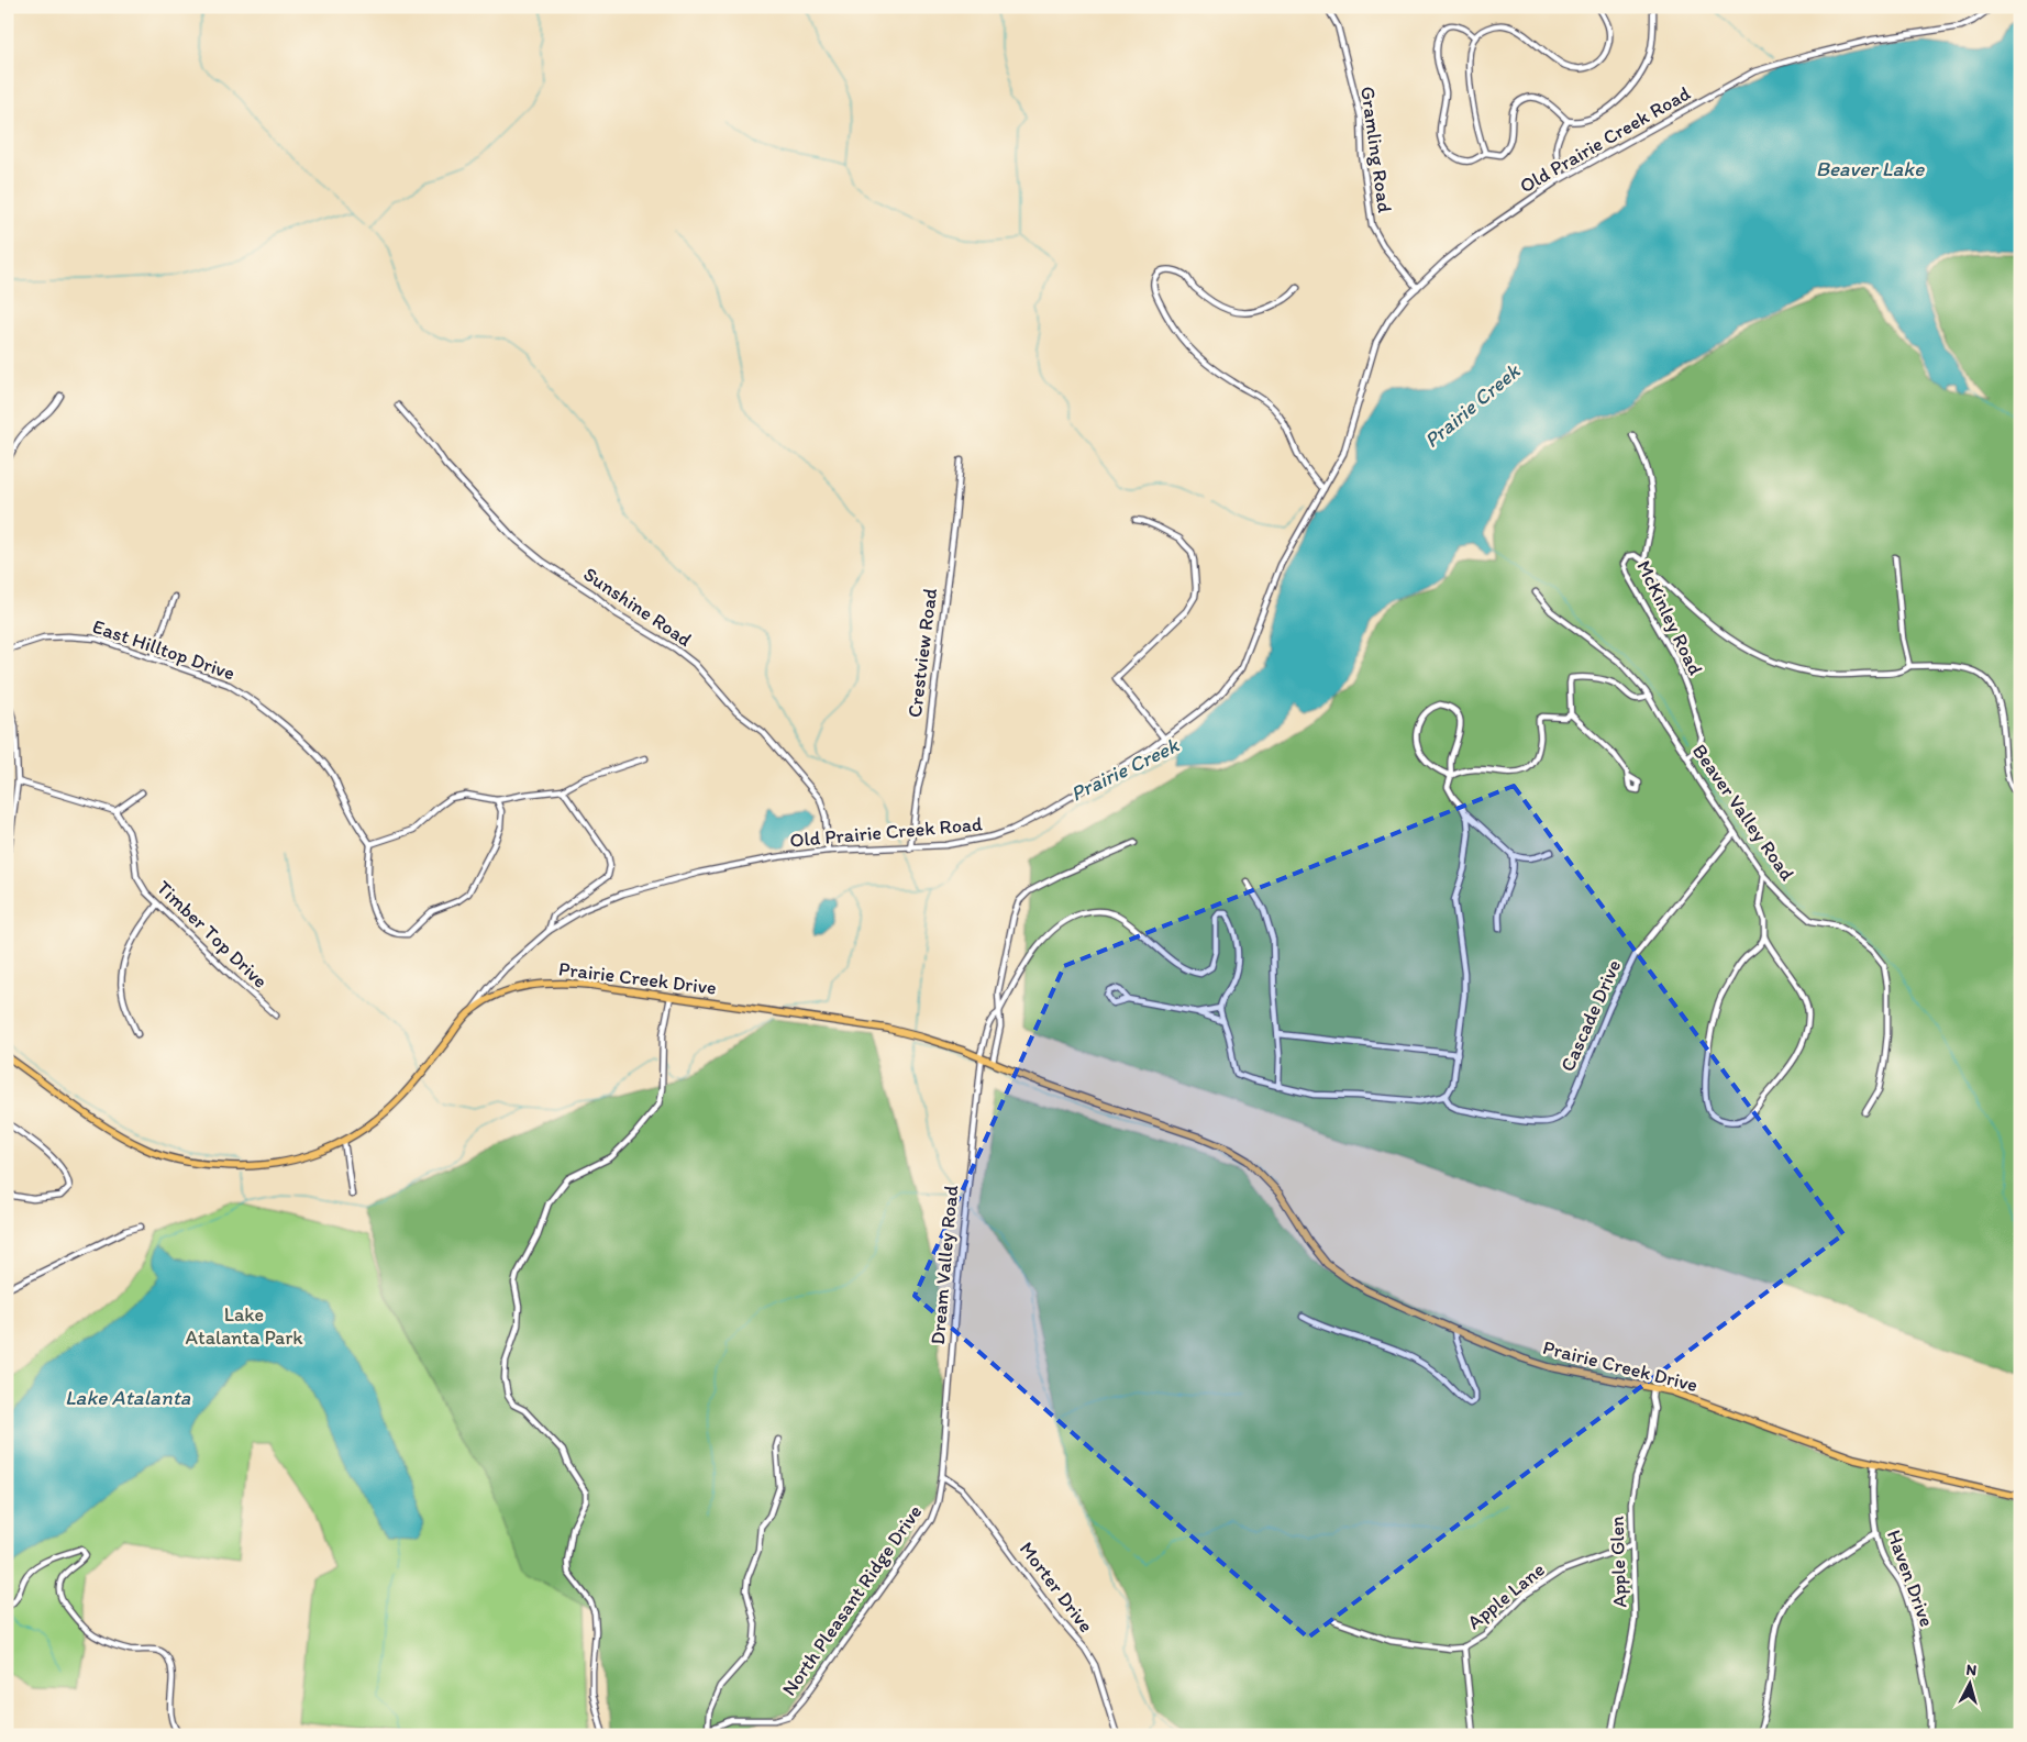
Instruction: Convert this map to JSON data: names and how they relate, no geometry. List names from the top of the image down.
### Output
{
  "streets": {
    "main road": ["Prairie Creek Drive"],
    "street": [
      "Old Prairie Creek Road",
      "Gramling Road",
      "Sunshine Road",
      "McKinley Road",
      "East Hilltop Drive",
      "Crestview Road",
      "Beaver Valley Road",
      "Timber Top Drive",
      "Cascade Drive",
      "Dream Valley Road",
      "Apple Glen",
      "Haven Drive",
      "Morter Drive",
      "Apple Lane",
      "North Pleasant Ridge Drive"
    ]
  },
  "crossings": [
    ["Old Prairie Creek Road", "Gramling Road"],
    ["Old Prairie Creek Road", "Sunshine Road"],
    ["Old Prairie Creek Road", "Crestview Road"],
    ["Old Prairie Creek Road", "Prairie Creek Drive"],
    ["McKinley Road", "Beaver Valley Road"],
    ["Beaver Valley Road", "Cascade Drive"],
    ["Prairie Creek Drive", "Dream Valley Road"],
    ["Prairie Creek Drive", "Apple Glen"],
    ["Prairie Creek Drive", "Haven Drive"],
    ["Dream Valley Road", "Morter Drive"],
    ["Dream Valley Road", "North Pleasant Ridge Drive"],
    ["Apple Glen", "Apple Lane"],
    ["Morter Drive", "North Pleasant Ridge Drive"]
  ],
  "water": ["Beaver Lake", "Prairie Creek", "Lake Atalanta"],
  "parks": ["Lake Atalanta Park"],
  "north": "top"
}
